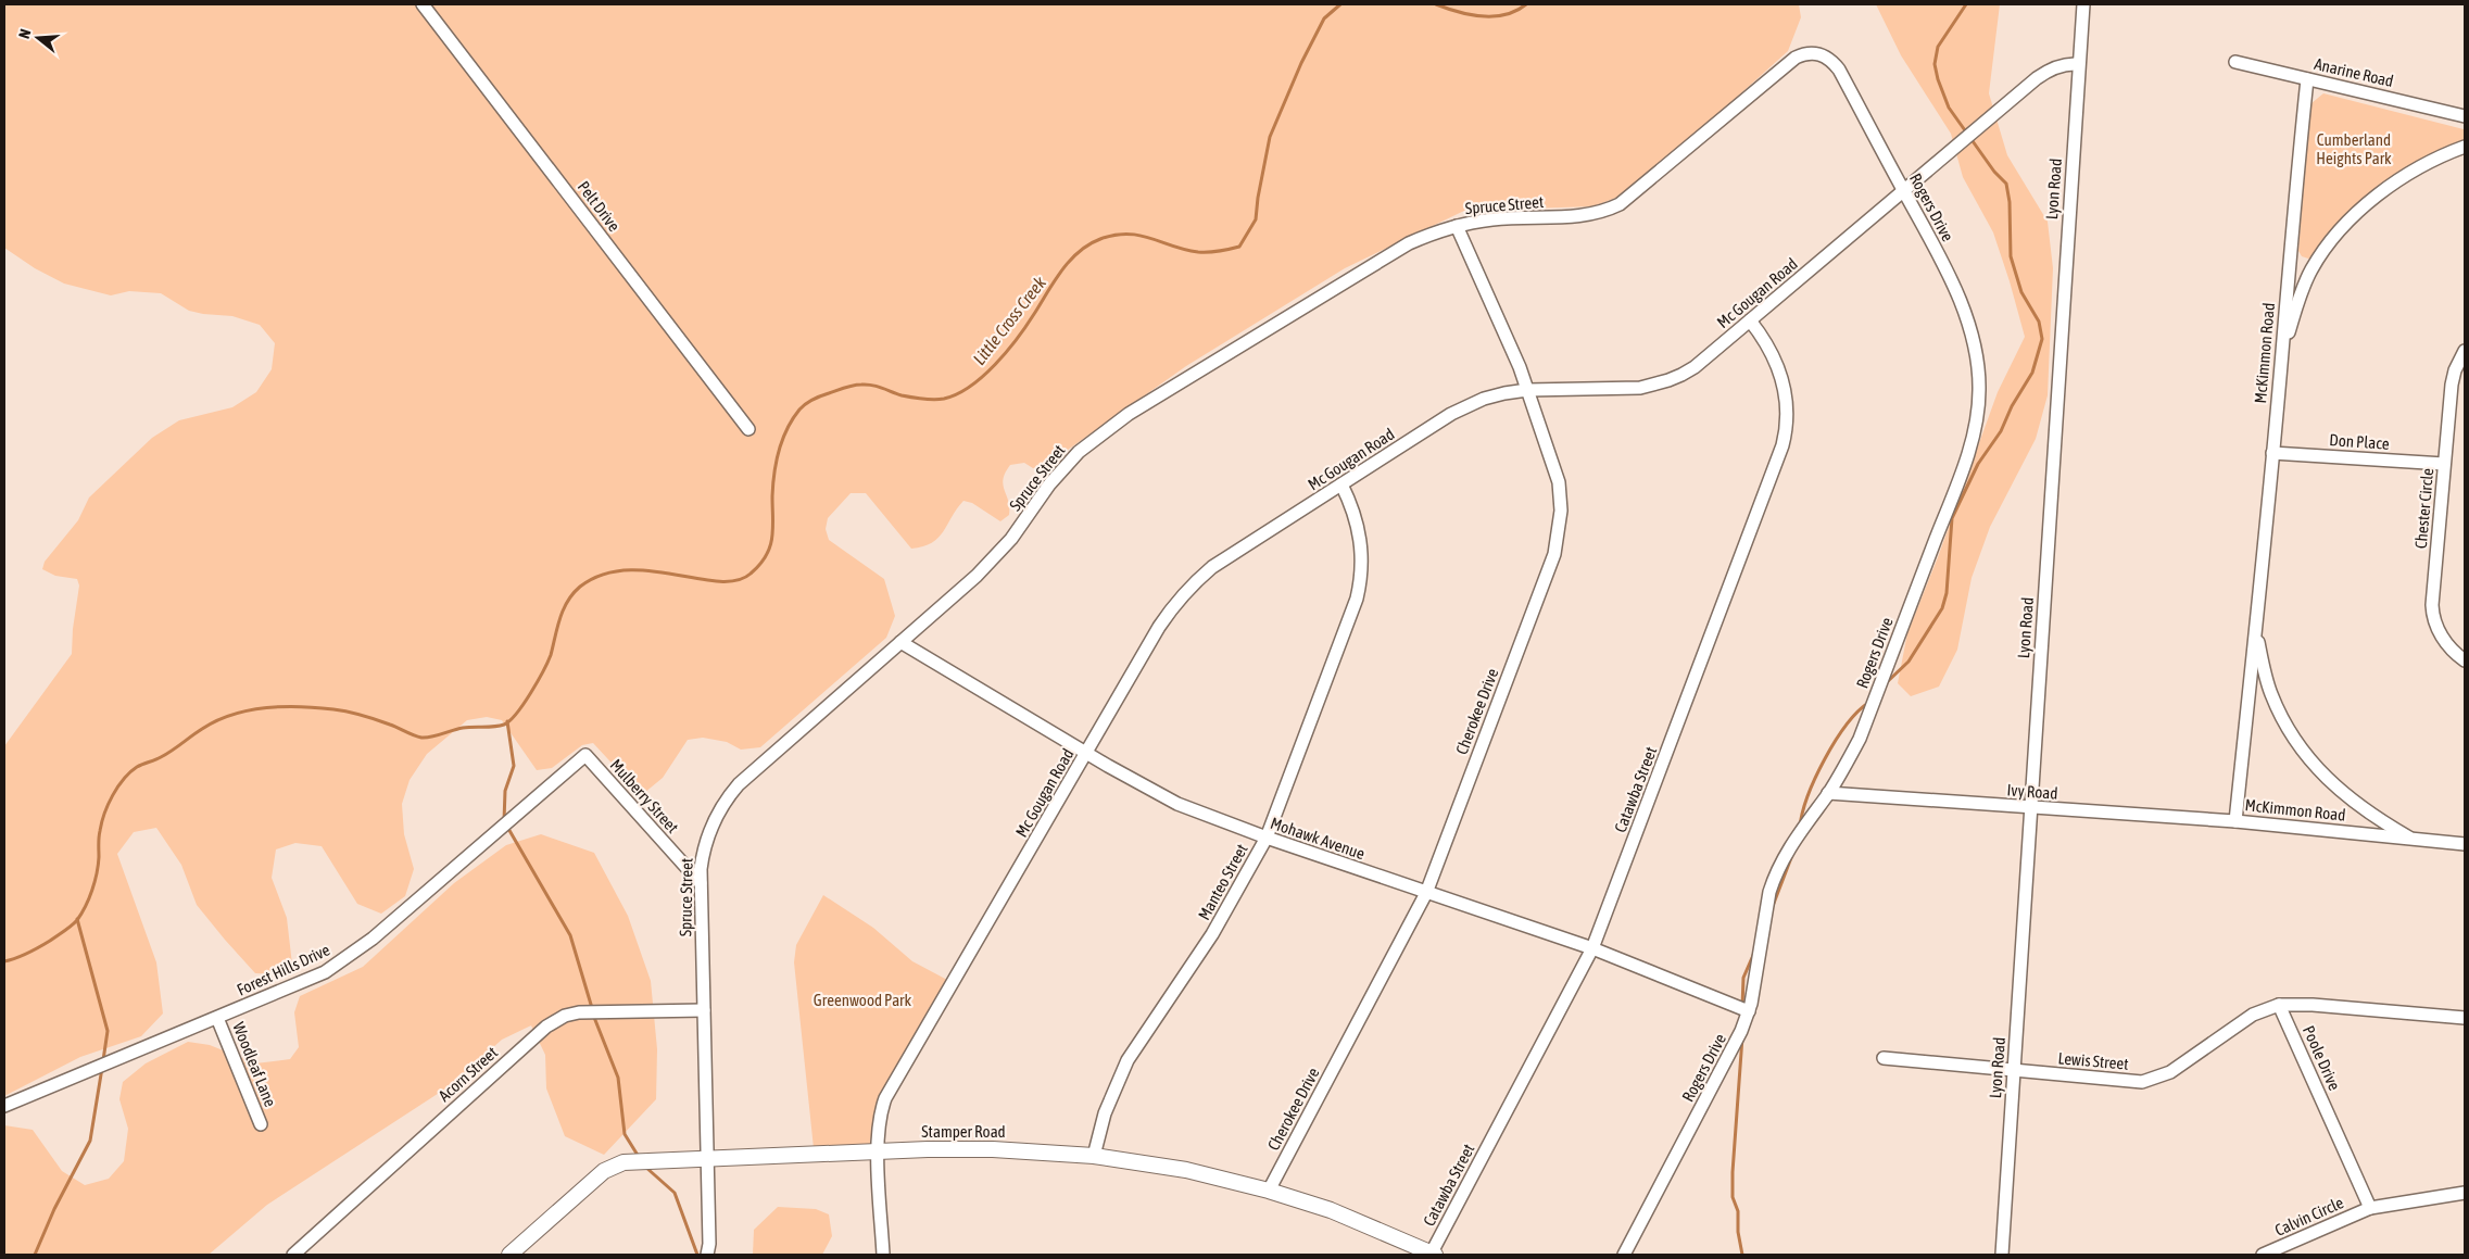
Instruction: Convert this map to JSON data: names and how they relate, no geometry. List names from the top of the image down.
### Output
{
  "streets": {
    "street": [
      "Anarine Road",
      "Lyon Road",
      "Spruce Street",
      "Pelt Drive",
      "Rogers Drive",
      "Mc Gougan Road",
      "McKimmon Road",
      "Don Place",
      "Chester Circle",
      "Cherokee Drive",
      "Catawba Street",
      "Ivy Road",
      "Mulberry Street",
      "Mohawk Avenue",
      "Manteo Street",
      "Forest Hills Drive",
      "Poole Drive",
      "Lewis Street",
      "Woodleaf Lane",
      "Acorn Street",
      "Stamper Road",
      "Calvin Circle"
    ]
  },
  "crossings": [
    ["Anarine Road", "McKimmon Road"],
    ["Lyon Road", "Mc Gougan Road"],
    ["Lyon Road", "Ivy Road"],
    ["Lyon Road", "Lewis Street"],
    ["Spruce Street", "Rogers Drive"],
    ["Spruce Street", "Cherokee Drive"],
    ["Spruce Street", "Mulberry Street"],
    ["Spruce Street", "Mohawk Avenue"],
    ["Spruce Street", "Acorn Street"],
    ["Spruce Street", "Stamper Road"],
    ["Rogers Drive", "Mc Gougan Road"],
    ["Rogers Drive", "Ivy Road"],
    ["Rogers Drive", "Mohawk Avenue"],
    ["Mc Gougan Road", "Cherokee Drive"],
    ["Mc Gougan Road", "Catawba Street"],
    ["Mc Gougan Road", "Mohawk Avenue"],
    ["Mc Gougan Road", "Manteo Street"],
    ["Mc Gougan Road", "Stamper Road"],
    ["McKimmon Road", "Don Place"],
    ["McKimmon Road", "Ivy Road"],
    ["Don Place", "Chester Circle"],
    ["Cherokee Drive", "Mohawk Avenue"],
    ["Cherokee Drive", "Stamper Road"],
    ["Catawba Street", "Mohawk Avenue"],
    ["Catawba Street", "Stamper Road"],
    ["Mulberry Street", "Forest Hills Drive"],
    ["Mohawk Avenue", "Manteo Street"],
    ["Manteo Street", "Stamper Road"],
    ["Forest Hills Drive", "Woodleaf Lane"],
    ["Poole Drive", "Lewis Street"],
    ["Poole Drive", "Calvin Circle"]
  ],
  "water": ["Little Cross Creek"],
  "parks": ["Cumberland Heights Park", "Greenwood Park"],
  "north": "left"
}
